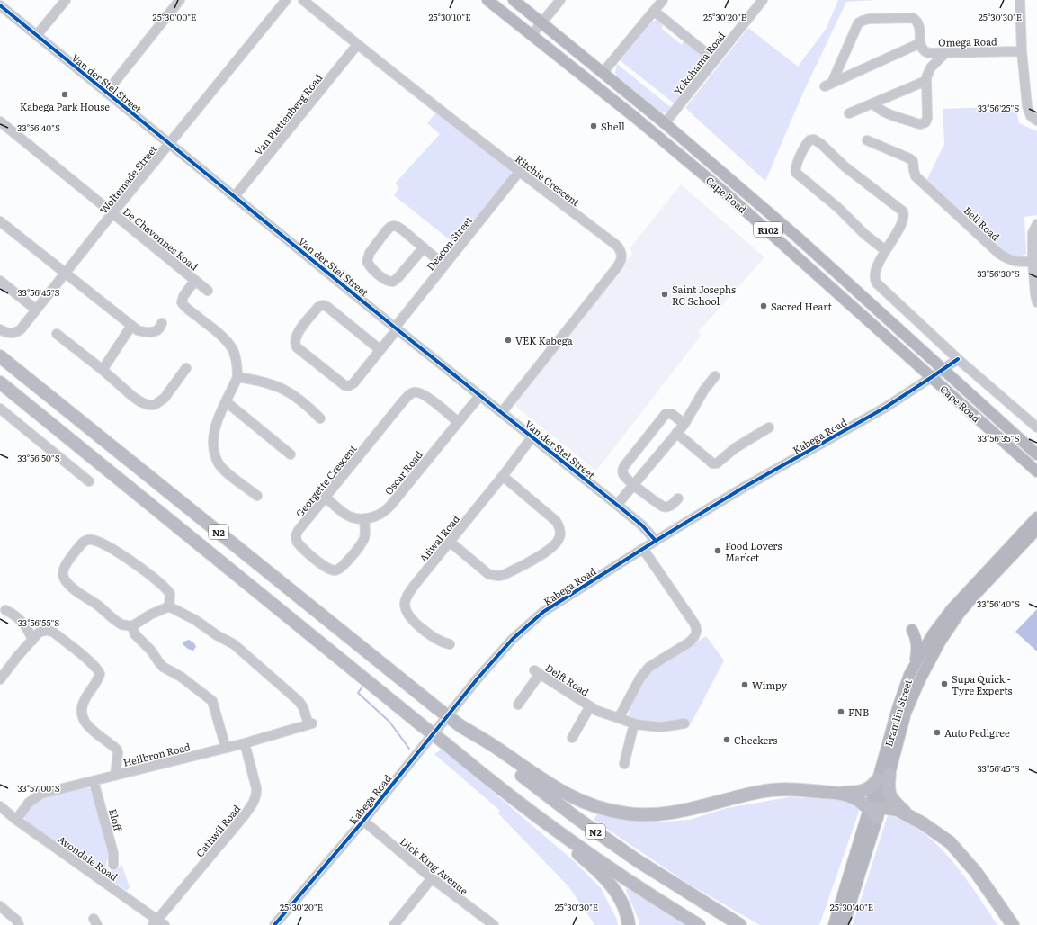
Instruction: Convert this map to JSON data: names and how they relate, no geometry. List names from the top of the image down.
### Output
{
  "streets": {
    "highway": ["N2"],
    "main road": ["Cape Road", "R102", "Bramlin Street"],
    "street": [
      "Omega Road",
      "Yokohama Road",
      "Van der Stel Street",
      "Van Plettenberg Road",
      "Woltemade Street",
      "Ritchie Crescent",
      "Bell Road",
      "De Chavonnes Road",
      "Deacon Street",
      "Kabega Road",
      "Oscar Road",
      "Georgette Crescent",
      "Aliwal Road",
      "Delft Road",
      "Heilbron Road",
      "Eloff",
      "Cathwil Road",
      "Avondale Road",
      "Dick King Avenue"
    ]
  },
  "crossings": [
    ["Yokohama Road", "Cape Road"],
    ["Van der Stel Street", "Van Plettenberg Road"],
    ["Van der Stel Street", "Woltemade Street"],
    ["Van der Stel Street", "Ritchie Crescent"],
    ["Van der Stel Street", "Deacon Street"],
    ["Van der Stel Street", "Kabega Road"],
    ["Van der Stel Street", "Oscar Road"],
    ["Van der Stel Street", "Aliwal Road"],
    ["Van Plettenberg Road", "Ritchie Crescent"],
    ["Woltemade Street", "De Chavonnes Road"],
    ["Ritchie Crescent", "Deacon Street"],
    ["Cape Road", "Kabega Road"],
    ["Kabega Road", "Dick King Avenue"],
    ["Oscar Road", "Georgette Crescent"],
    ["Heilbron Road", "Eloff"],
    ["Heilbron Road", "Cathwil Road"],
    ["Heilbron Road", "Avondale Road"],
    ["Cathwil Road", "Avondale Road"]
  ],
  "places": [
    "Kabega Park House",
    "Shell",
    "Saint Josephs RC School",
    "Sacred Heart",
    "VEK Kabega",
    "Food Lovers Market",
    "Supa Quick - Tyre Experts",
    "Wimpy",
    "FNB",
    "Auto Pedigree",
    "Checkers"
  ],
  "coordinates": [
    "25°30'00\"E",
    "25°30'10\"E",
    "25°30'20\"E",
    "25°30'30\"E",
    "33°56'25\"S",
    "33°56'40\"S",
    "33°56'30\"S",
    "33°56'45\"S",
    "33°56'35\"S",
    "33°56'50\"S",
    "33°56'55\"S",
    "33°57'00\"S",
    "25°30'40\"E"
  ]
}
